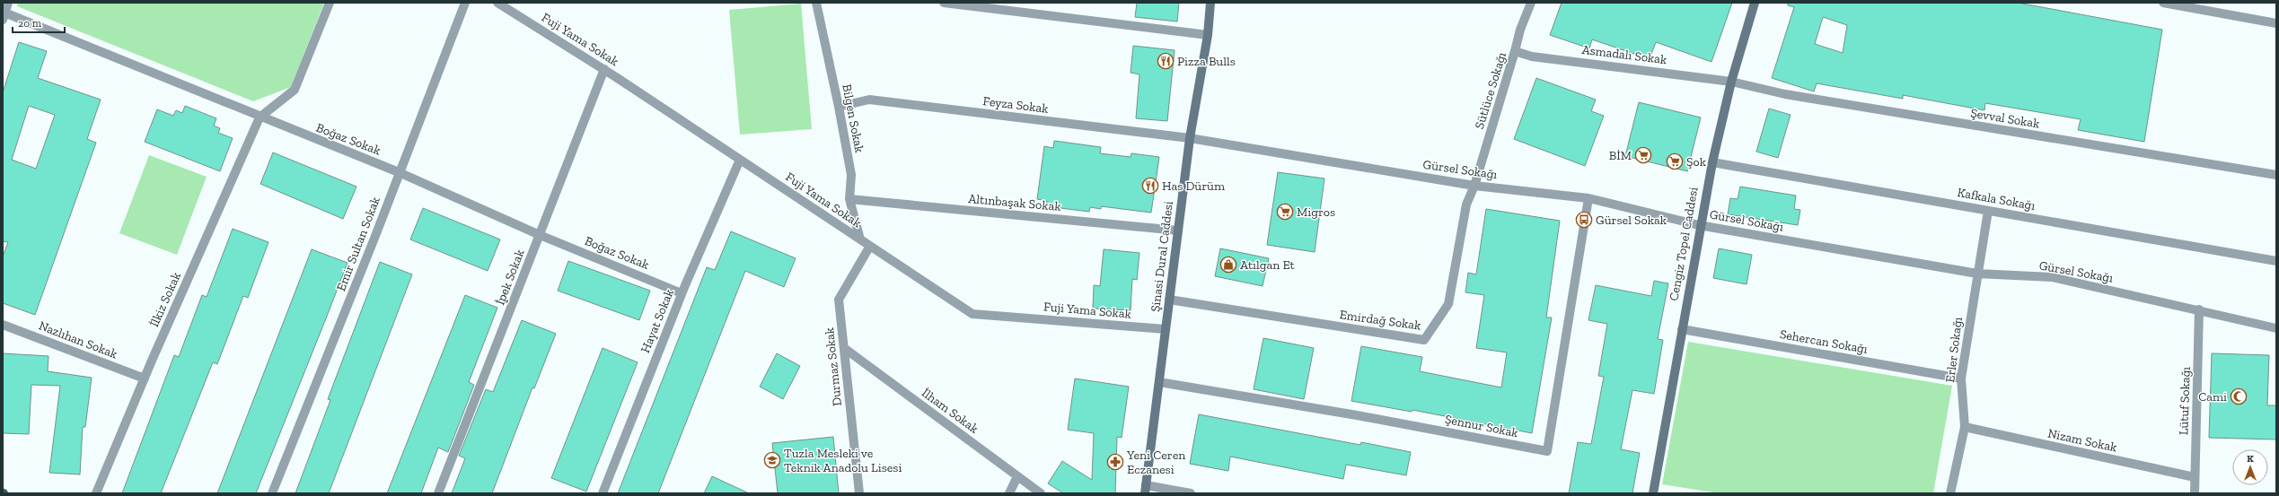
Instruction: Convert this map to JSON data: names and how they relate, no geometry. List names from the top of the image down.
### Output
{
  "streets": {
    "street": [
      "Fuji Yama Sokak",
      "Asmadalı Sokak",
      "Sütlüce Sokağı",
      "Feyza Sokak",
      "Bilgen Sokak",
      "Şevval Sokak",
      "Boğaz Sokak",
      "Gürsel Sokağı",
      "Kafkala Sokağı",
      "Altınbaşak Sokak",
      "Emir Sultan Sokak",
      "Cengiz Topel Caddesi",
      "Şinasi Dural Caddesi",
      "İpek Sokak",
      "İlkiz Sokak",
      "Emirdağ Sokak",
      "Hayat Sokak",
      "Nazlıhan Sokak",
      "Sehercan Sokağı",
      "Erler Sokağı",
      "Durmaz Sokak",
      "Lütuf Sokağı",
      "İlham Sokak",
      "Şennur Sokak",
      "Nizam Sokak"
    ]
  },
  "crossings": [
    ["Fuji Yama Sokak", "Bilgen Sokak"],
    ["Fuji Yama Sokak", "Şinasi Dural Caddesi"],
    ["Fuji Yama Sokak", "İpek Sokak"],
    ["Fuji Yama Sokak", "Hayat Sokak"],
    ["Fuji Yama Sokak", "Durmaz Sokak"],
    ["Asmadalı Sokak", "Sütlüce Sokağı"],
    ["Asmadalı Sokak", "Şevval Sokak"],
    ["Asmadalı Sokak", "Cengiz Topel Caddesi"],
    ["Sütlüce Sokağı", "Gürsel Sokağı"],
    ["Sütlüce Sokağı", "Emirdağ Sokak"],
    ["Feyza Sokak", "Bilgen Sokak"],
    ["Feyza Sokak", "Gürsel Sokağı"],
    ["Feyza Sokak", "Şinasi Dural Caddesi"],
    ["Bilgen Sokak", "Altınbaşak Sokak"],
    ["Şevval Sokak", "Cengiz Topel Caddesi"],
    ["Boğaz Sokak", "Emir Sultan Sokak"],
    ["Boğaz Sokak", "İpek Sokak"],
    ["Boğaz Sokak", "İlkiz Sokak"],
    ["Boğaz Sokak", "Hayat Sokak"],
    ["Gürsel Sokağı", "Cengiz Topel Caddesi"],
    ["Gürsel Sokağı", "Şinasi Dural Caddesi"],
    ["Gürsel Sokağı", "Emirdağ Sokak"],
    ["Gürsel Sokağı", "Erler Sokağı"],
    ["Gürsel Sokağı", "Lütuf Sokağı"],
    ["Gürsel Sokağı", "Şennur Sokak"],
    ["Kafkala Sokağı", "Cengiz Topel Caddesi"],
    ["Kafkala Sokağı", "Erler Sokağı"],
    ["Altınbaşak Sokak", "Şinasi Dural Caddesi"],
    ["Cengiz Topel Caddesi", "Sehercan Sokağı"],
    ["Şinasi Dural Caddesi", "Emirdağ Sokak"],
    ["Şinasi Dural Caddesi", "Şennur Sokak"],
    ["İlkiz Sokak", "Nazlıhan Sokak"],
    ["Sehercan Sokağı", "Erler Sokağı"],
    ["Erler Sokağı", "Nizam Sokak"],
    ["Durmaz Sokak", "İlham Sokak"],
    ["Lütuf Sokağı", "Nizam Sokak"]
  ],
  "places": {
    "restaurant": ["Pizza Bulls", "Has Dürüm"],
    "supermarket": ["BİM", "Şok", "Migros"],
    "bus stop": ["Gürsel Sokak"],
    "shop": ["Atılgan Et"],
    "mosque": ["Cami"],
    "school or university": ["Tuzla Mesleki ve Teknik Anadolu Lisesi"],
    "pharmacy": ["Yeni Ceren Eczanesi"]
  },
  "scale_bar": "20 m",
  "north": "top"
}
